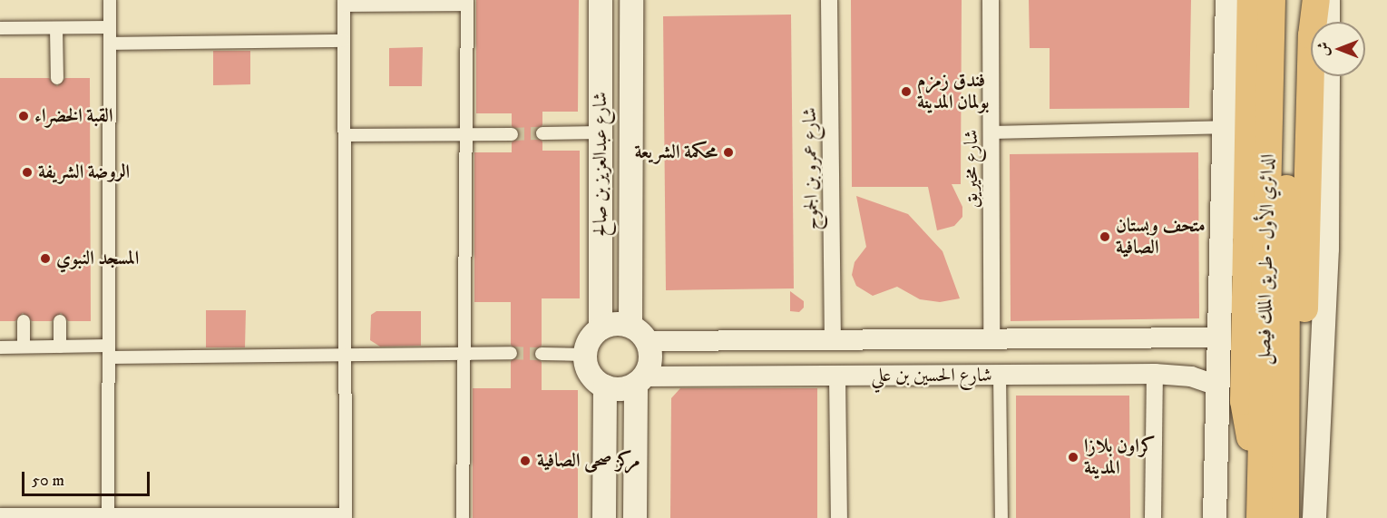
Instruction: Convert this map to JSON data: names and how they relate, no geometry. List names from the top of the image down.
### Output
{
  "streets": {
    "highway": ["الدائري الأول - طريق الملك فيصل"],
    "main road": ["شارع عبدالعزيز بن صالح"],
    "street": ["شارع عمرو بن الجموح", "شارع مخيريق", "شارع الحسين بن علي"]
  },
  "crossings": [
    ["شارع عبدالعزيز بن صالح", "شارع الحسين بن علي"],
    ["شارع عمرو بن الجموح", "شارع الحسين بن علي"],
    ["شارع مخيريق", "شارع الحسين بن علي"]
  ],
  "places": [
    "فندق زمزم بولمان المدينة",
    "القبة الخضراء",
    "محكمة الشريعة",
    "الروضة الشريفة",
    "متحف وبستان الصافية",
    "المسجد النبوي",
    "كراون بلازا المدينة",
    "مركز صحى الصافية"
  ],
  "scale_bar": "50 m",
  "north": "left"
}
